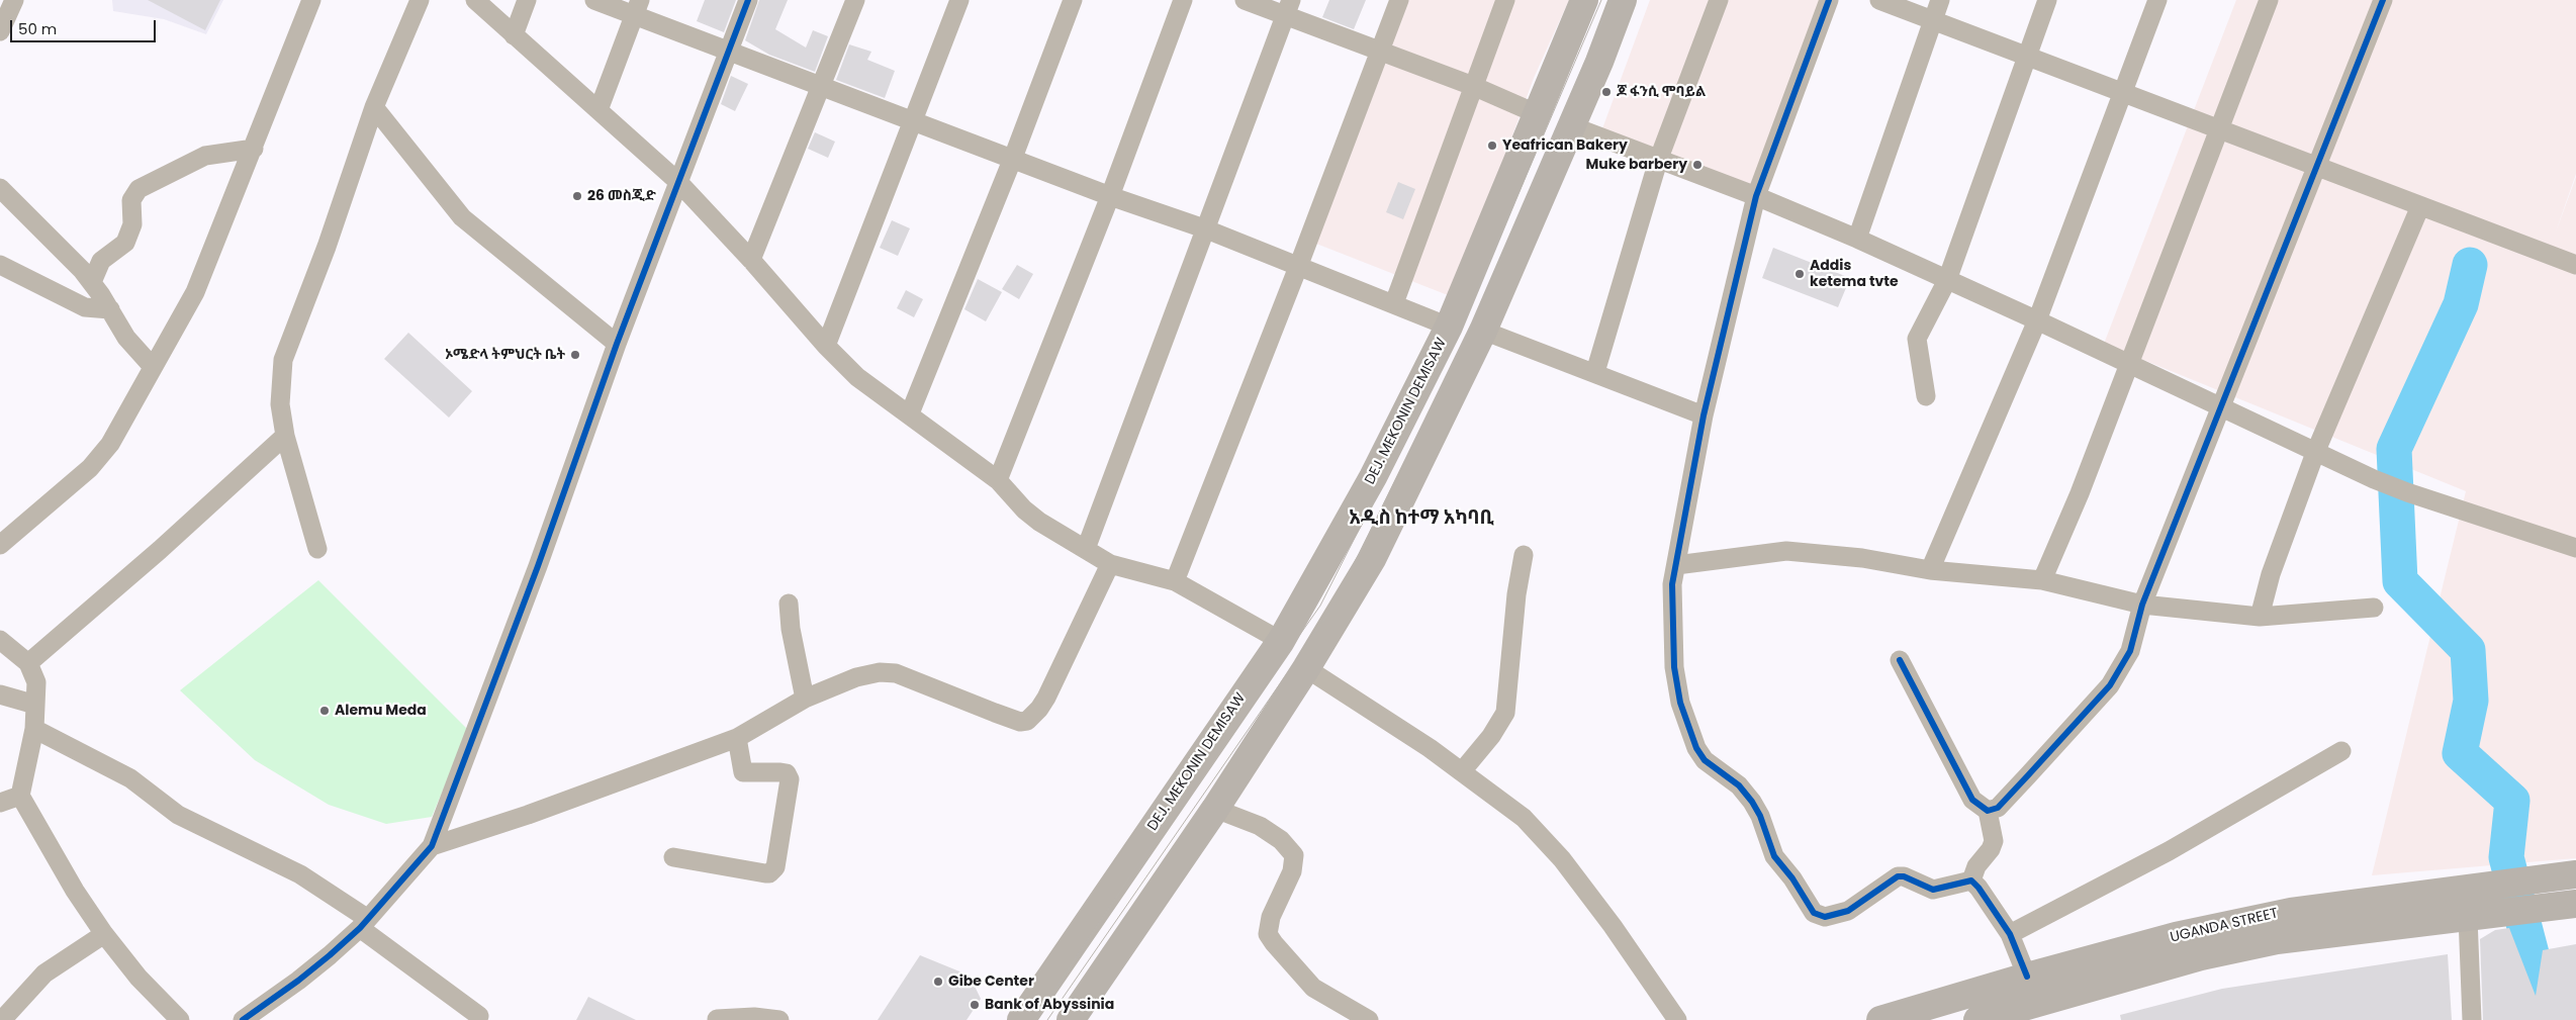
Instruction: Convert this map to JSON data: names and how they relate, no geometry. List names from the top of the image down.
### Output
{
  "streets": {
    "main road": ["DEJ. MEKONIN DEMISAW", "UGANDA STREET"]
  },
  "districts": ["አዲስ ከተማ አካባቢ"],
  "places": [
    "ጆ ፋንሲ ሞባይል",
    "Yeafrican Bakery",
    "Muke barbery",
    "26 መስጂድ",
    "Addis ketema tvte",
    "ኦሜድላ ትምህርት ቤት",
    "Alemu Meda",
    "Gibe Center",
    "Bank of Abyssinia"
  ],
  "scale_bar": "50 m"
}
